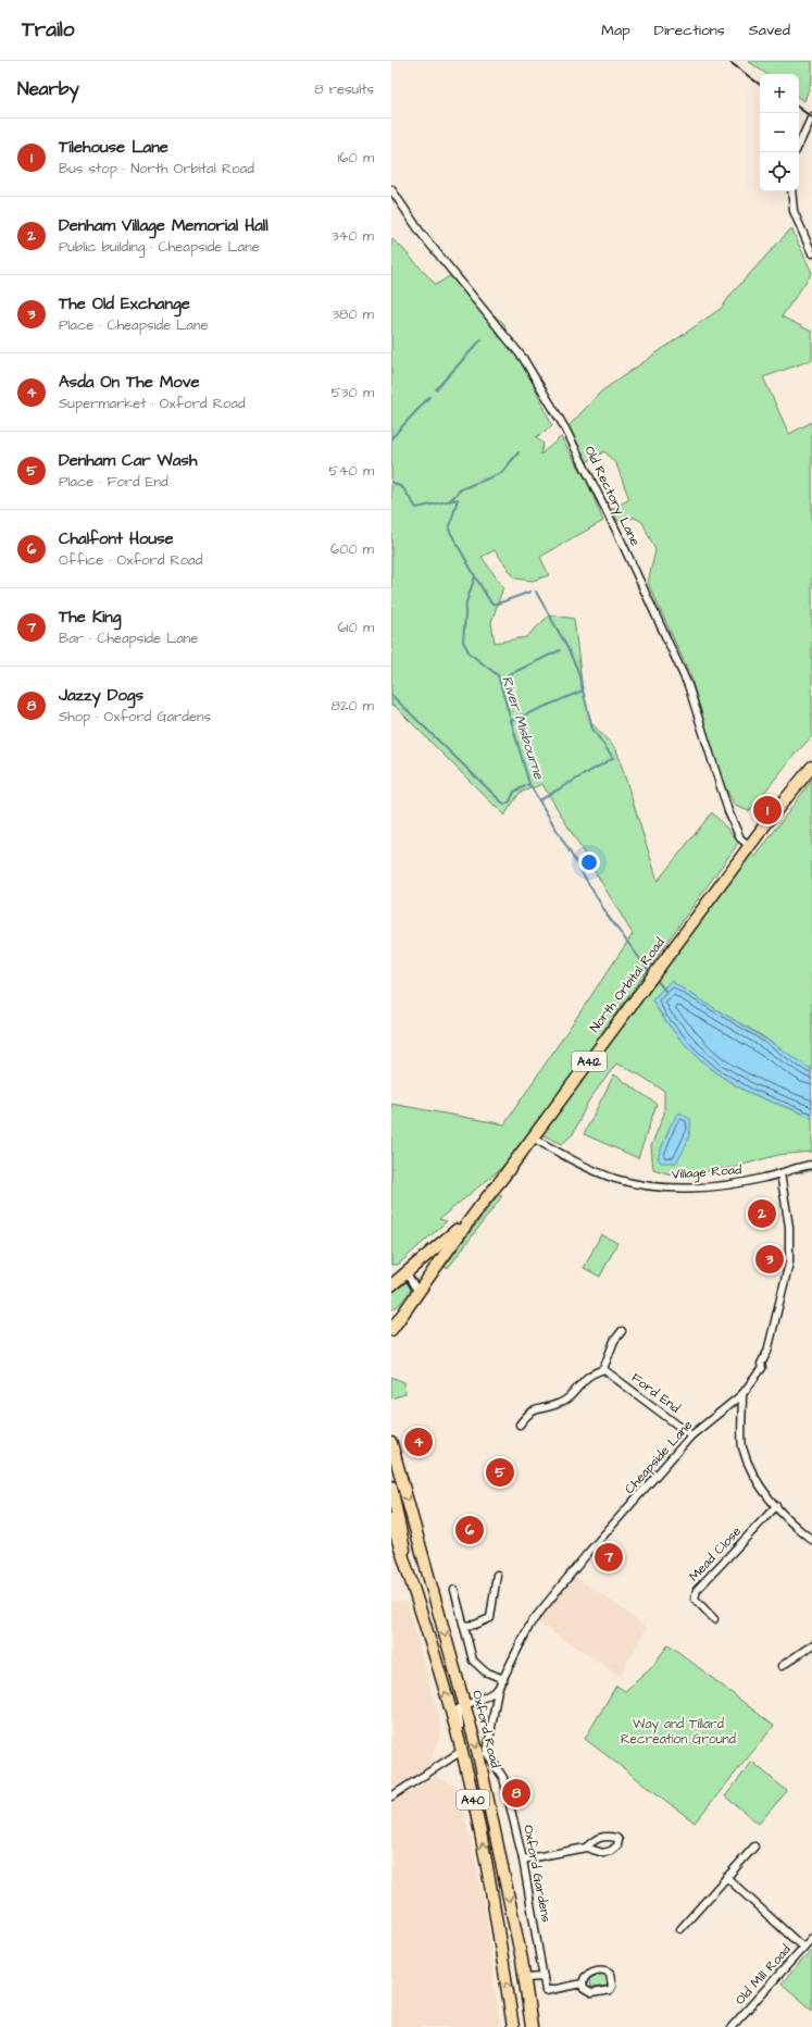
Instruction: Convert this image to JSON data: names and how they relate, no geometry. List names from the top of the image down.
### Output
{
  "streets": {
    "main road": [
      "North Orbital Road",
      "A412",
      "Oxford Road",
      "A40"
    ],
    "street": [
      "Old Rectory Lane",
      "Village Road",
      "Ford End",
      "Cheapside Lane",
      "Mead Close",
      "Oxford Gardens",
      "Old Mill Road"
    ]
  },
  "crossings": [
    ["Old Rectory Lane", "North Orbital Road"],
    ["North Orbital Road", "Village Road"],
    ["Village Road", "Cheapside Lane"],
    ["Ford End", "Cheapside Lane"],
    ["Cheapside Lane", "Oxford Gardens"]
  ],
  "water": ["River Misbourne"],
  "parks": ["Way and Tillard Recreation Ground"],
  "page": {
    "header": "Trailo",
    "nav": ["Map", "Directions", "Saved"],
    "heading": ["Nearby", "8 results"],
    "map_buttons": ["+", "−"],
    "list": [
      {
        "mark": "1",
        "name": "Tilehouse Lane",
        "note": "Bus stop · North Orbital Road",
        "value": "160 m"
      },
      {
        "mark": "2",
        "name": "Denham Village Memorial Hall",
        "note": "Public building · Cheapside Lane",
        "value": "340 m"
      },
      {
        "mark": "3",
        "name": "The Old Exchange",
        "note": "Place · Cheapside Lane",
        "value": "380 m"
      },
      {
        "mark": "4",
        "name": "Asda On The Move",
        "note": "Supermarket · Oxford Road",
        "value": "530 m"
      },
      {
        "mark": "5",
        "name": "Denham Car Wash",
        "note": "Place · Ford End",
        "value": "540 m"
      },
      {
        "mark": "6",
        "name": "Chalfont House",
        "note": "Office · Oxford Road",
        "value": "600 m"
      },
      {
        "mark": "7",
        "name": "The King",
        "note": "Bar · Cheapside Lane",
        "value": "610 m"
      },
      {
        "mark": "8",
        "name": "Jazzy Dogs",
        "note": "Shop · Oxford Gardens",
        "value": "820 m"
      }
    ],
    "pins": [
      "1",
      "2",
      "3",
      "4",
      "5",
      "6",
      "7",
      "8"
    ]
  }
}
